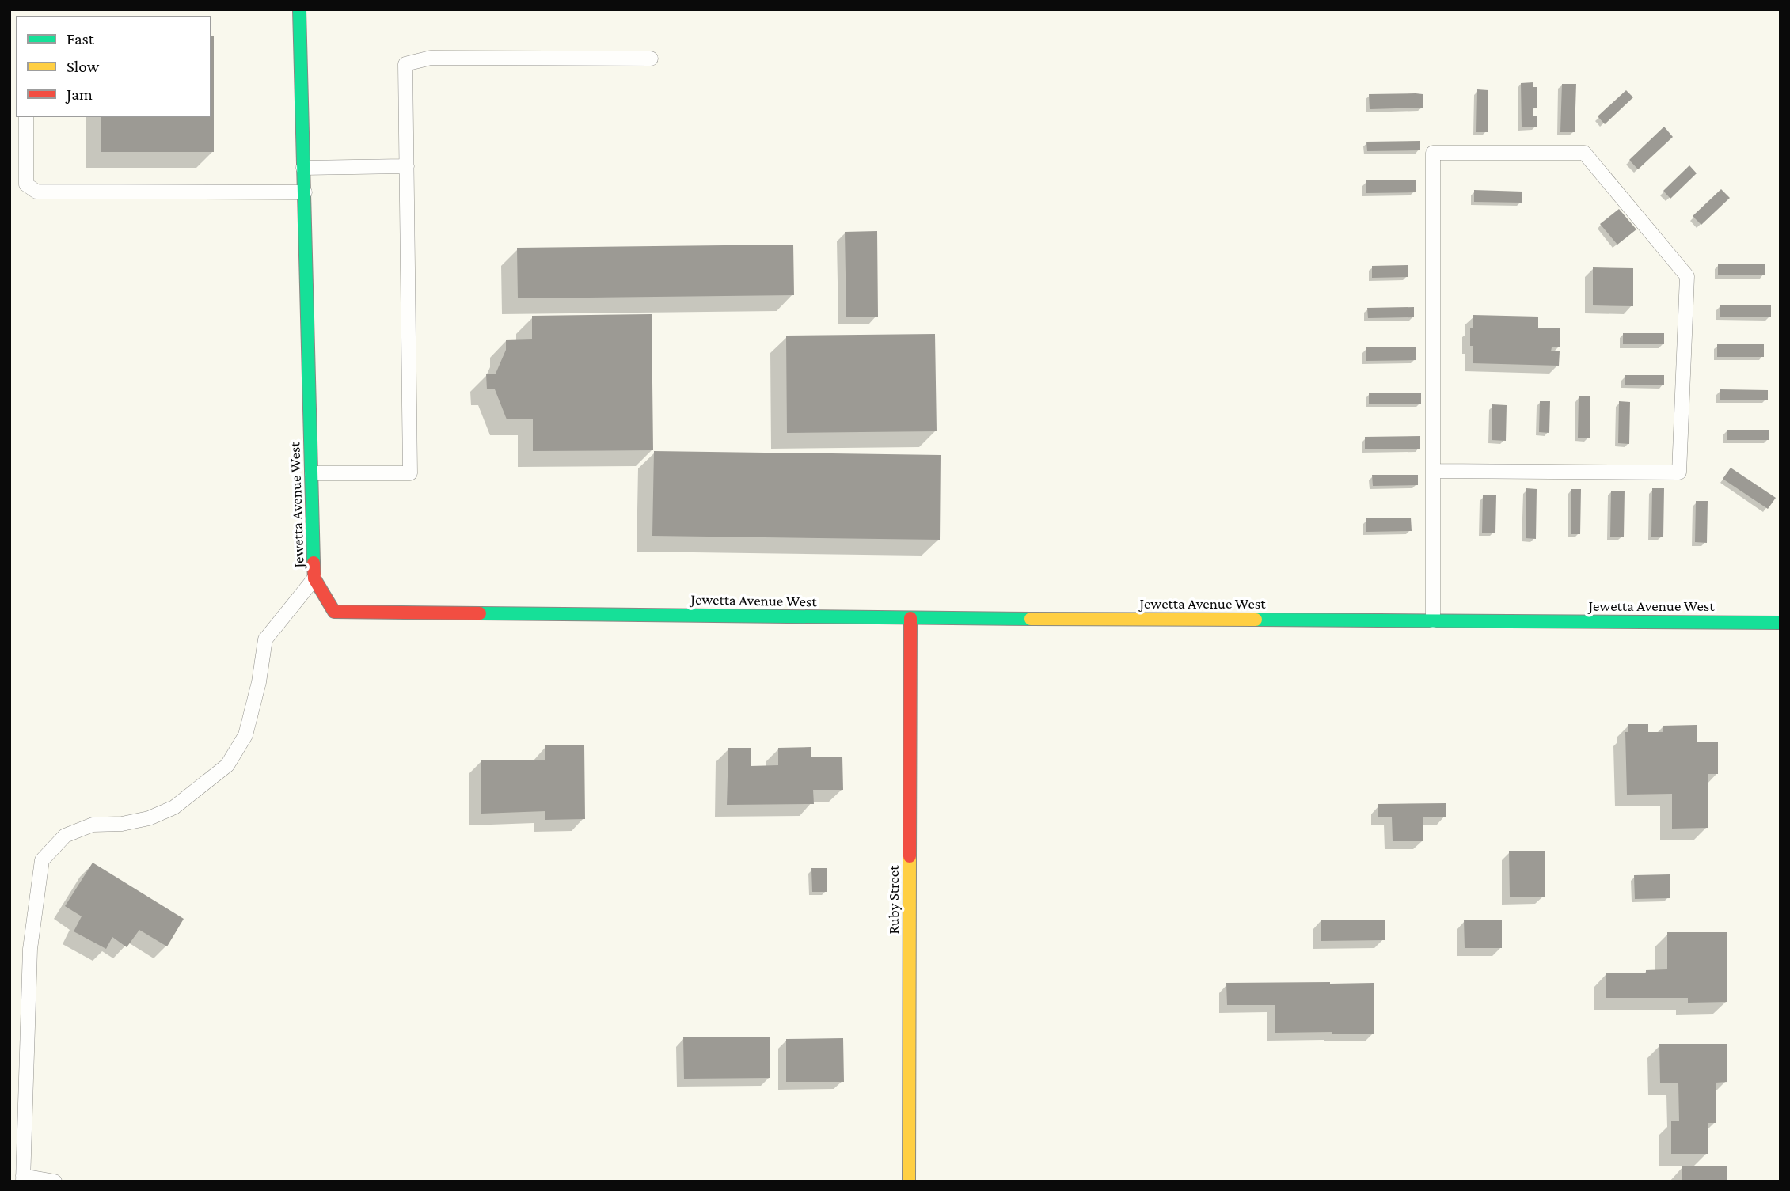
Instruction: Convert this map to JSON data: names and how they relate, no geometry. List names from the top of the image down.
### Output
{
  "streets": {
    "street": ["Jewetta Avenue West", "Ruby Street"]
  },
  "crossings": [
    ["Jewetta Avenue West", "Ruby Street"]
  ],
  "legend": ["Fast", "Slow", "Jam"]
}
